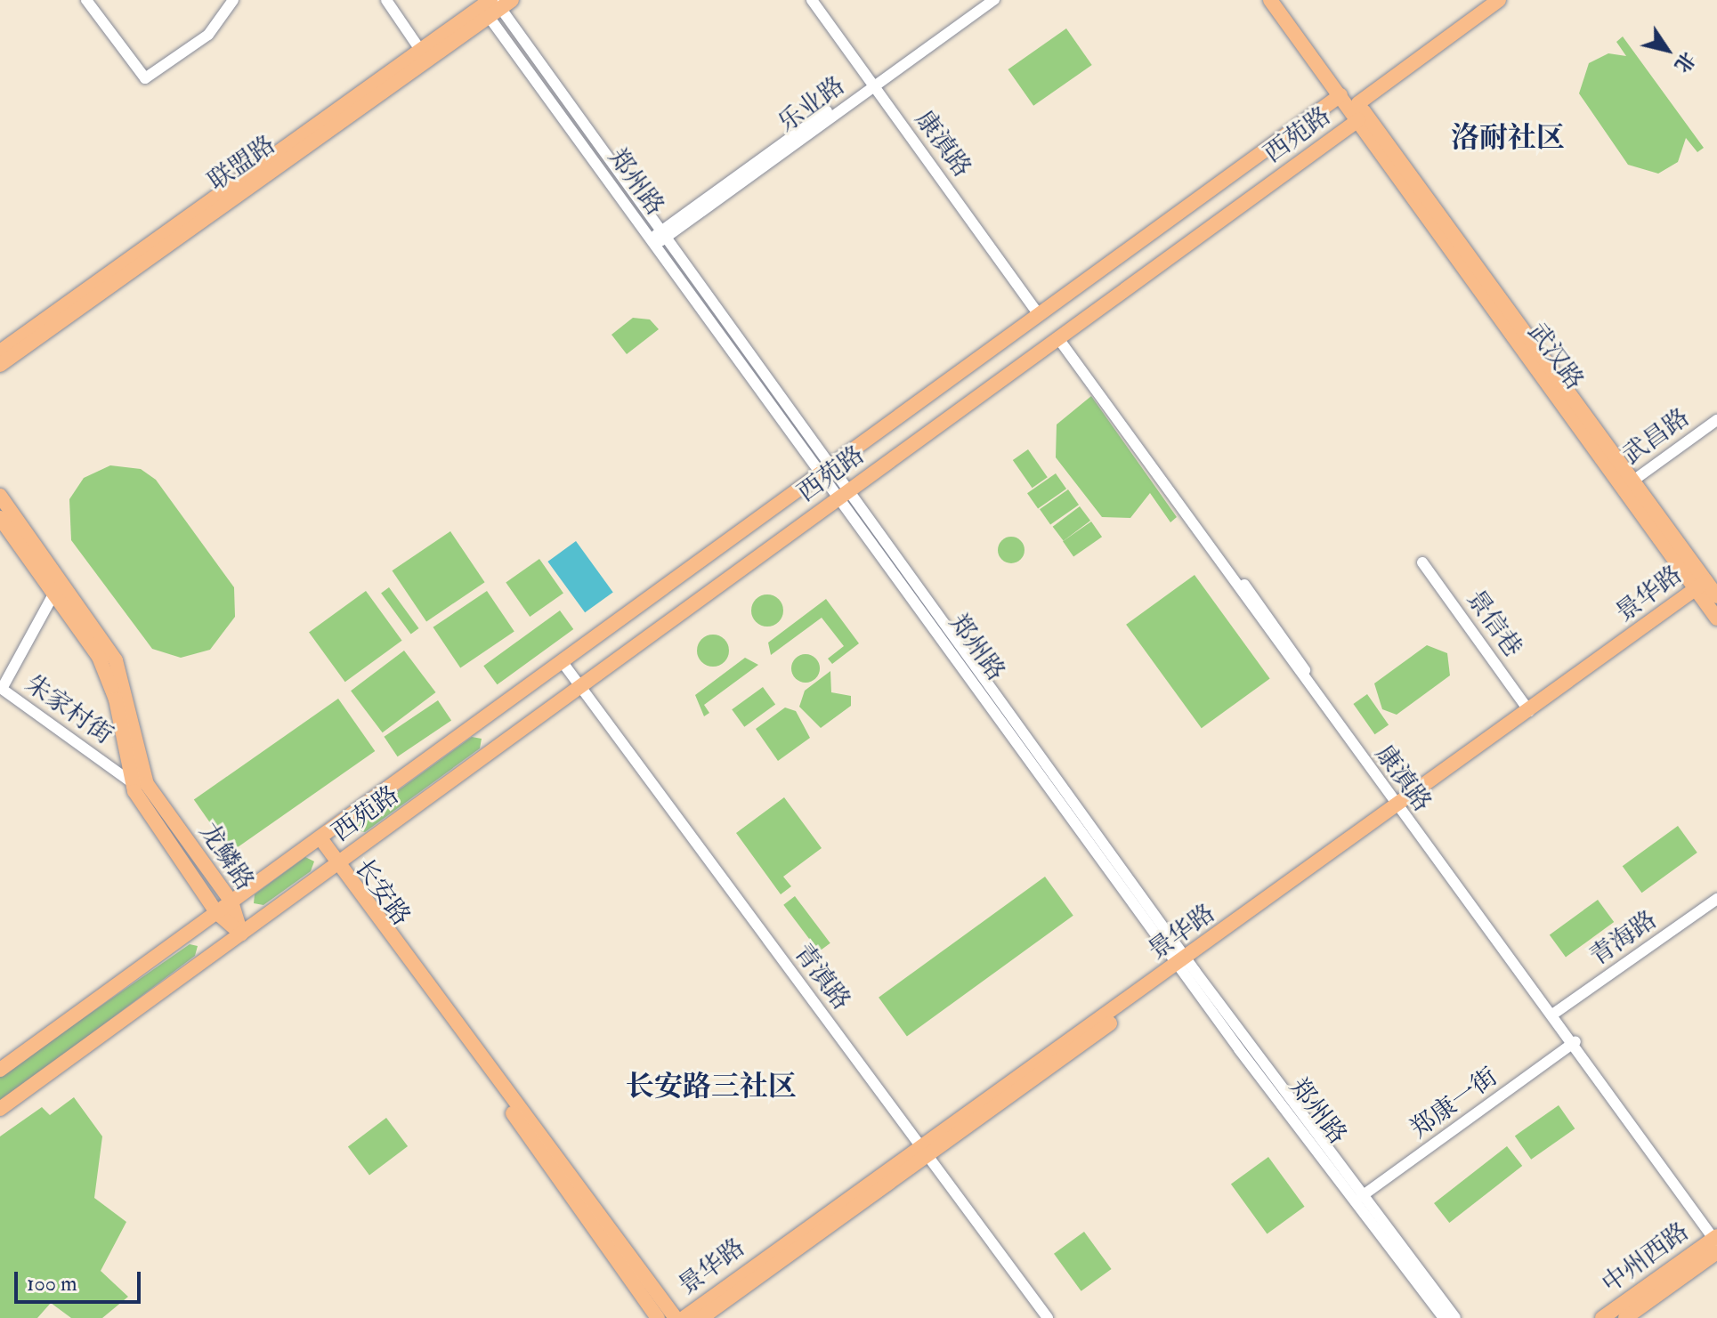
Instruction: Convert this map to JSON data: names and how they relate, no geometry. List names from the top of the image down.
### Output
{
  "streets": {
    "main road": [
      "西苑路",
      "联盟路",
      "武汉路",
      "景华路",
      "龙鳞路",
      "长安路",
      "中州西路"
    ],
    "street": [
      "乐业路",
      "康滇路",
      "郑州路",
      "武昌路",
      "景信巷",
      "朱家村街",
      "青海路",
      "青滇路",
      "郑康一街"
    ]
  },
  "crossings": [
    ["乐业路", "康滇路"],
    ["乐业路", "郑州路"],
    ["西苑路", "康滇路"],
    ["西苑路", "郑州路"],
    ["西苑路", "武汉路"],
    ["西苑路", "龙鳞路"],
    ["西苑路", "长安路"],
    ["西苑路", "青滇路"],
    ["康滇路", "景华路"],
    ["康滇路", "青海路"],
    ["康滇路", "郑康一街"],
    ["康滇路", "中州西路"],
    ["联盟路", "郑州路"],
    ["郑州路", "景华路"],
    ["郑州路", "郑康一街"],
    ["武汉路", "武昌路"],
    ["武汉路", "景华路"],
    ["景华路", "景信巷"],
    ["景华路", "青滇路"],
    ["朱家村街", "龙鳞路"]
  ],
  "districts": ["洛耐社区", "长安路三社区"],
  "scale_bar": "100 m",
  "north": "bottom right"
}
